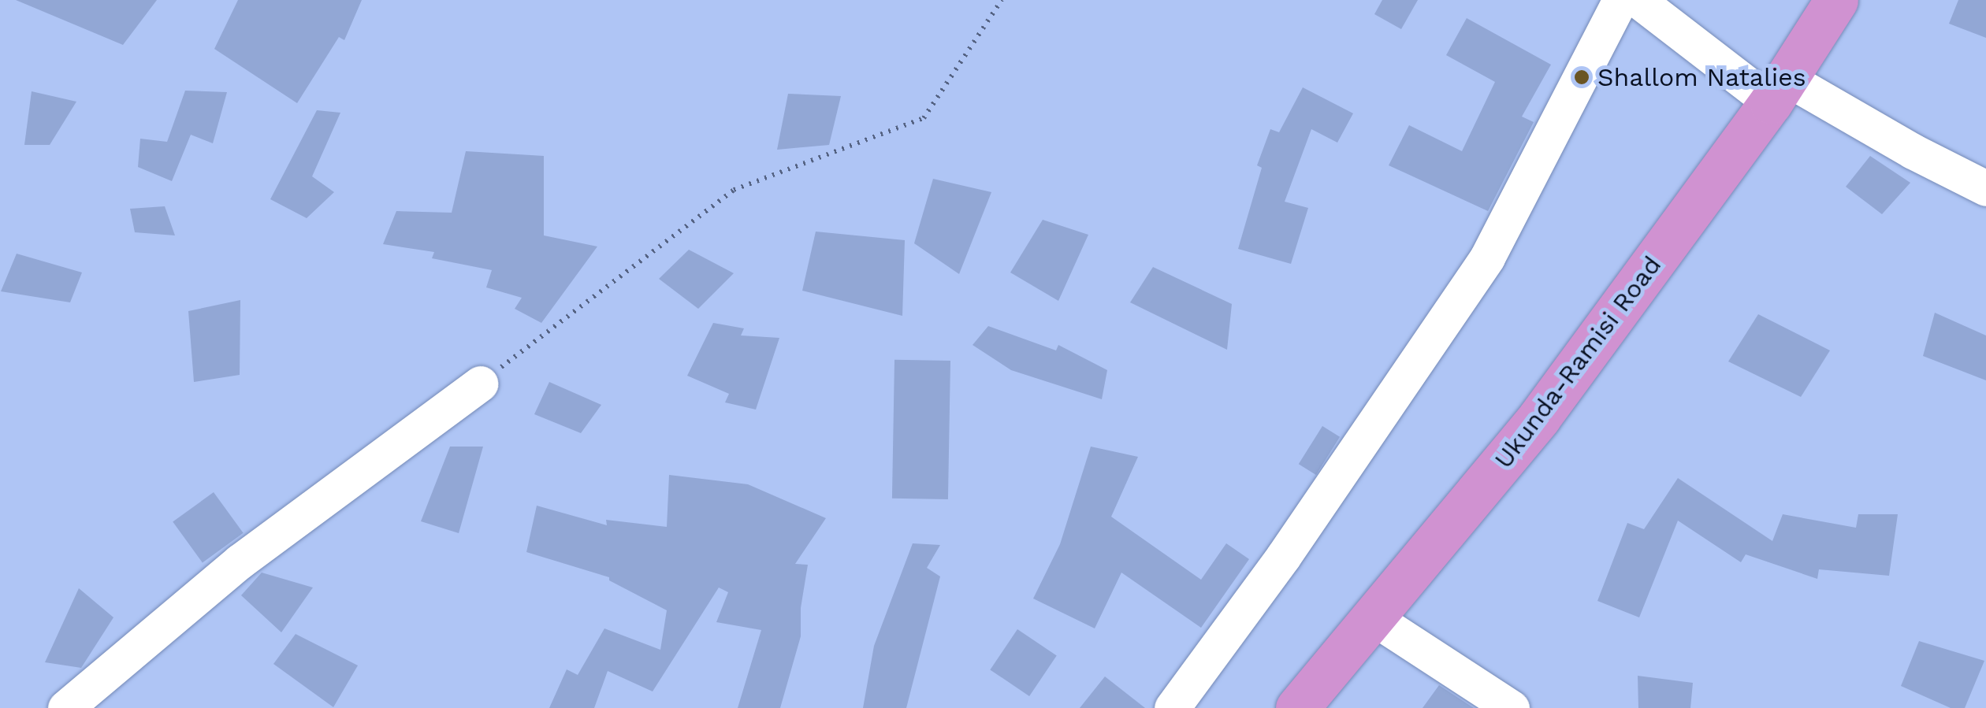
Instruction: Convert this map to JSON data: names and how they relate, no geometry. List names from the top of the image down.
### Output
{
  "streets": {
    "highway": ["Ukunda-Ramisi Road"]
  },
  "places": ["Shallom Natalies"]
}
